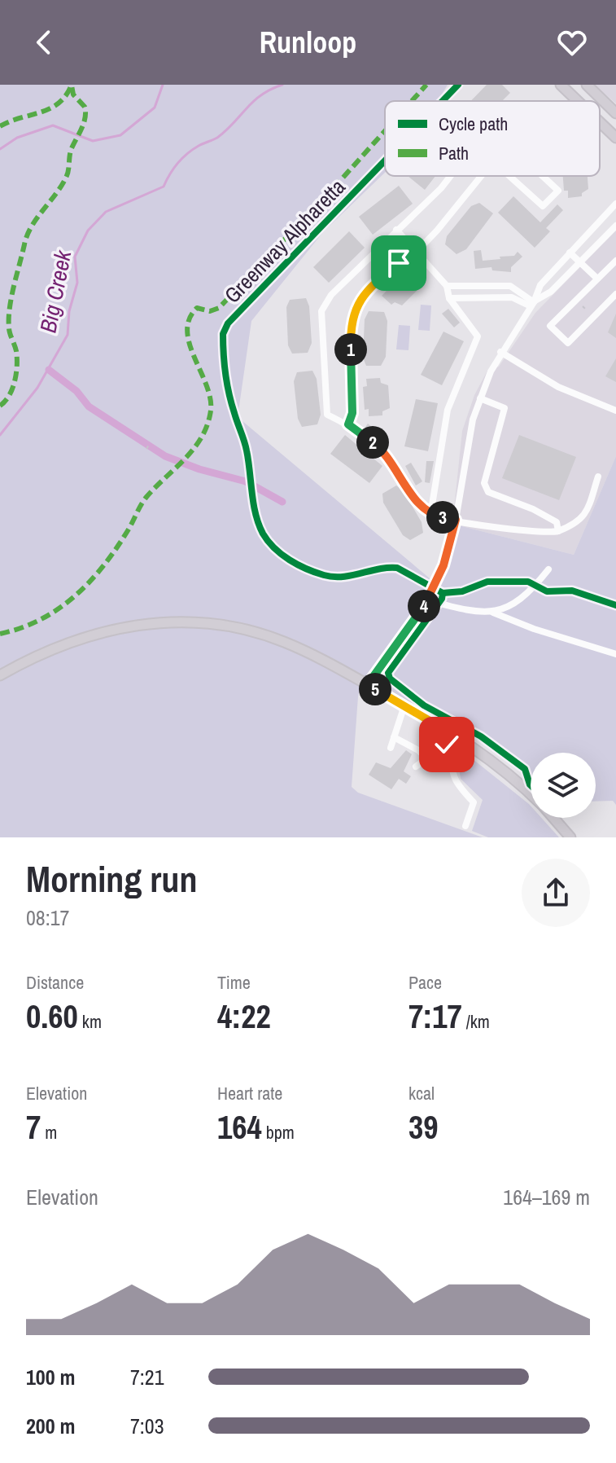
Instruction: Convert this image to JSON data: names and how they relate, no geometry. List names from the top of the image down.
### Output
{
  "streets": {
    "cycle path": ["Greenway Alpharetta"]
  },
  "water": ["Big Creek"],
  "legend": ["Cycle path", "Path"],
  "page": {
    "header": "Runloop",
    "pins": [
      "1",
      "2",
      "3",
      "4",
      "5"
    ],
    "heading": ["Morning run", "08:17"],
    "stats": [
      ["Distance", "0.60 km"],
      ["Time", "4:22"],
      ["Pace", "7:17 /km"],
      ["Elevation", "7 m"],
      ["Heart rate", "164 bpm"],
      ["kcal", "39"]
    ],
    "chart": ["Elevation", "164–169 m"],
    "list": [
      {
        "name": "100 m",
        "note": "7:21"
      },
      {
        "name": "200 m",
        "note": "7:03"
      }
    ]
  }
}
